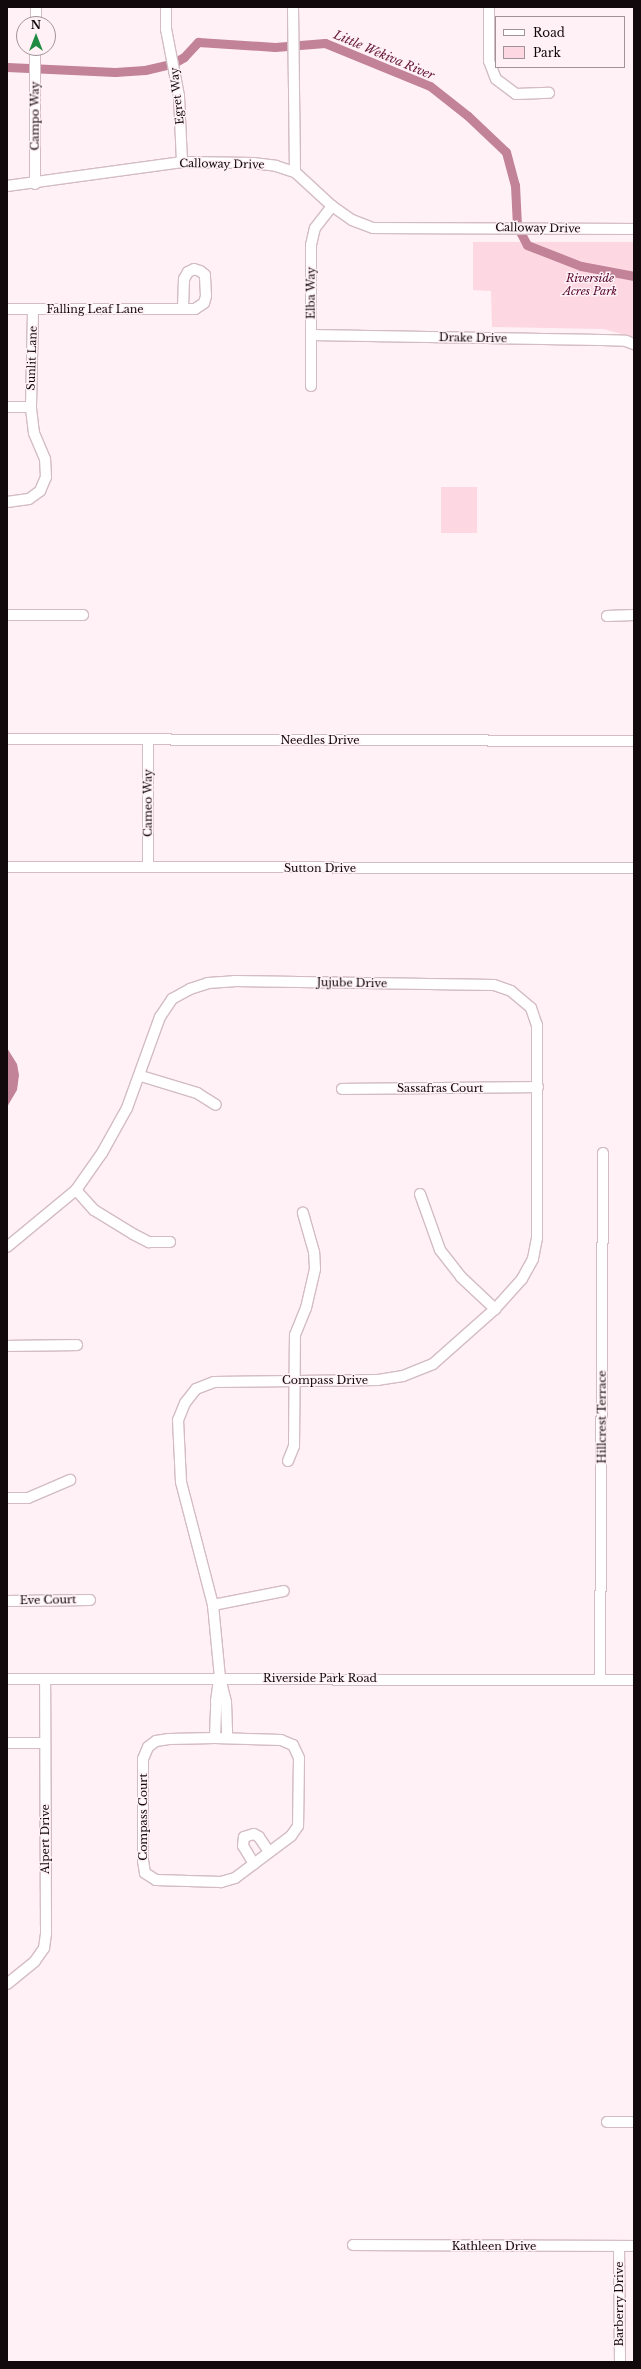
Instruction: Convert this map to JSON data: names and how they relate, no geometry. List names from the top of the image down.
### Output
{
  "streets": {
    "street": [
      "Egret Way",
      "Campo Way",
      "Calloway Drive",
      "Elba Way",
      "Falling Leaf Lane",
      "Drake Drive",
      "Sunlit Lane",
      "Needles Drive",
      "Cameo Way",
      "Sutton Drive",
      "Jujube Drive",
      "Sassafras Court",
      "Compass Drive",
      "Hillcrest Terrace",
      "Eve Court",
      "Riverside Park Road",
      "Compass Court",
      "Alpert Drive",
      "Kathleen Drive",
      "Barberry Drive"
    ]
  },
  "crossings": [
    ["Egret Way", "Calloway Drive"],
    ["Campo Way", "Calloway Drive"],
    ["Calloway Drive", "Elba Way"],
    ["Elba Way", "Drake Drive"],
    ["Falling Leaf Lane", "Sunlit Lane"],
    ["Needles Drive", "Cameo Way"],
    ["Cameo Way", "Sutton Drive"],
    ["Jujube Drive", "Sassafras Court"],
    ["Jujube Drive", "Compass Drive"],
    ["Sassafras Court", "Compass Drive"],
    ["Compass Drive", "Riverside Park Road"],
    ["Hillcrest Terrace", "Riverside Park Road"],
    ["Riverside Park Road", "Alpert Drive"],
    ["Kathleen Drive", "Barberry Drive"]
  ],
  "water": ["Little Wekiva River"],
  "parks": ["Riverside Acres Park"],
  "legend": ["Road", "Park"],
  "north": "top"
}
